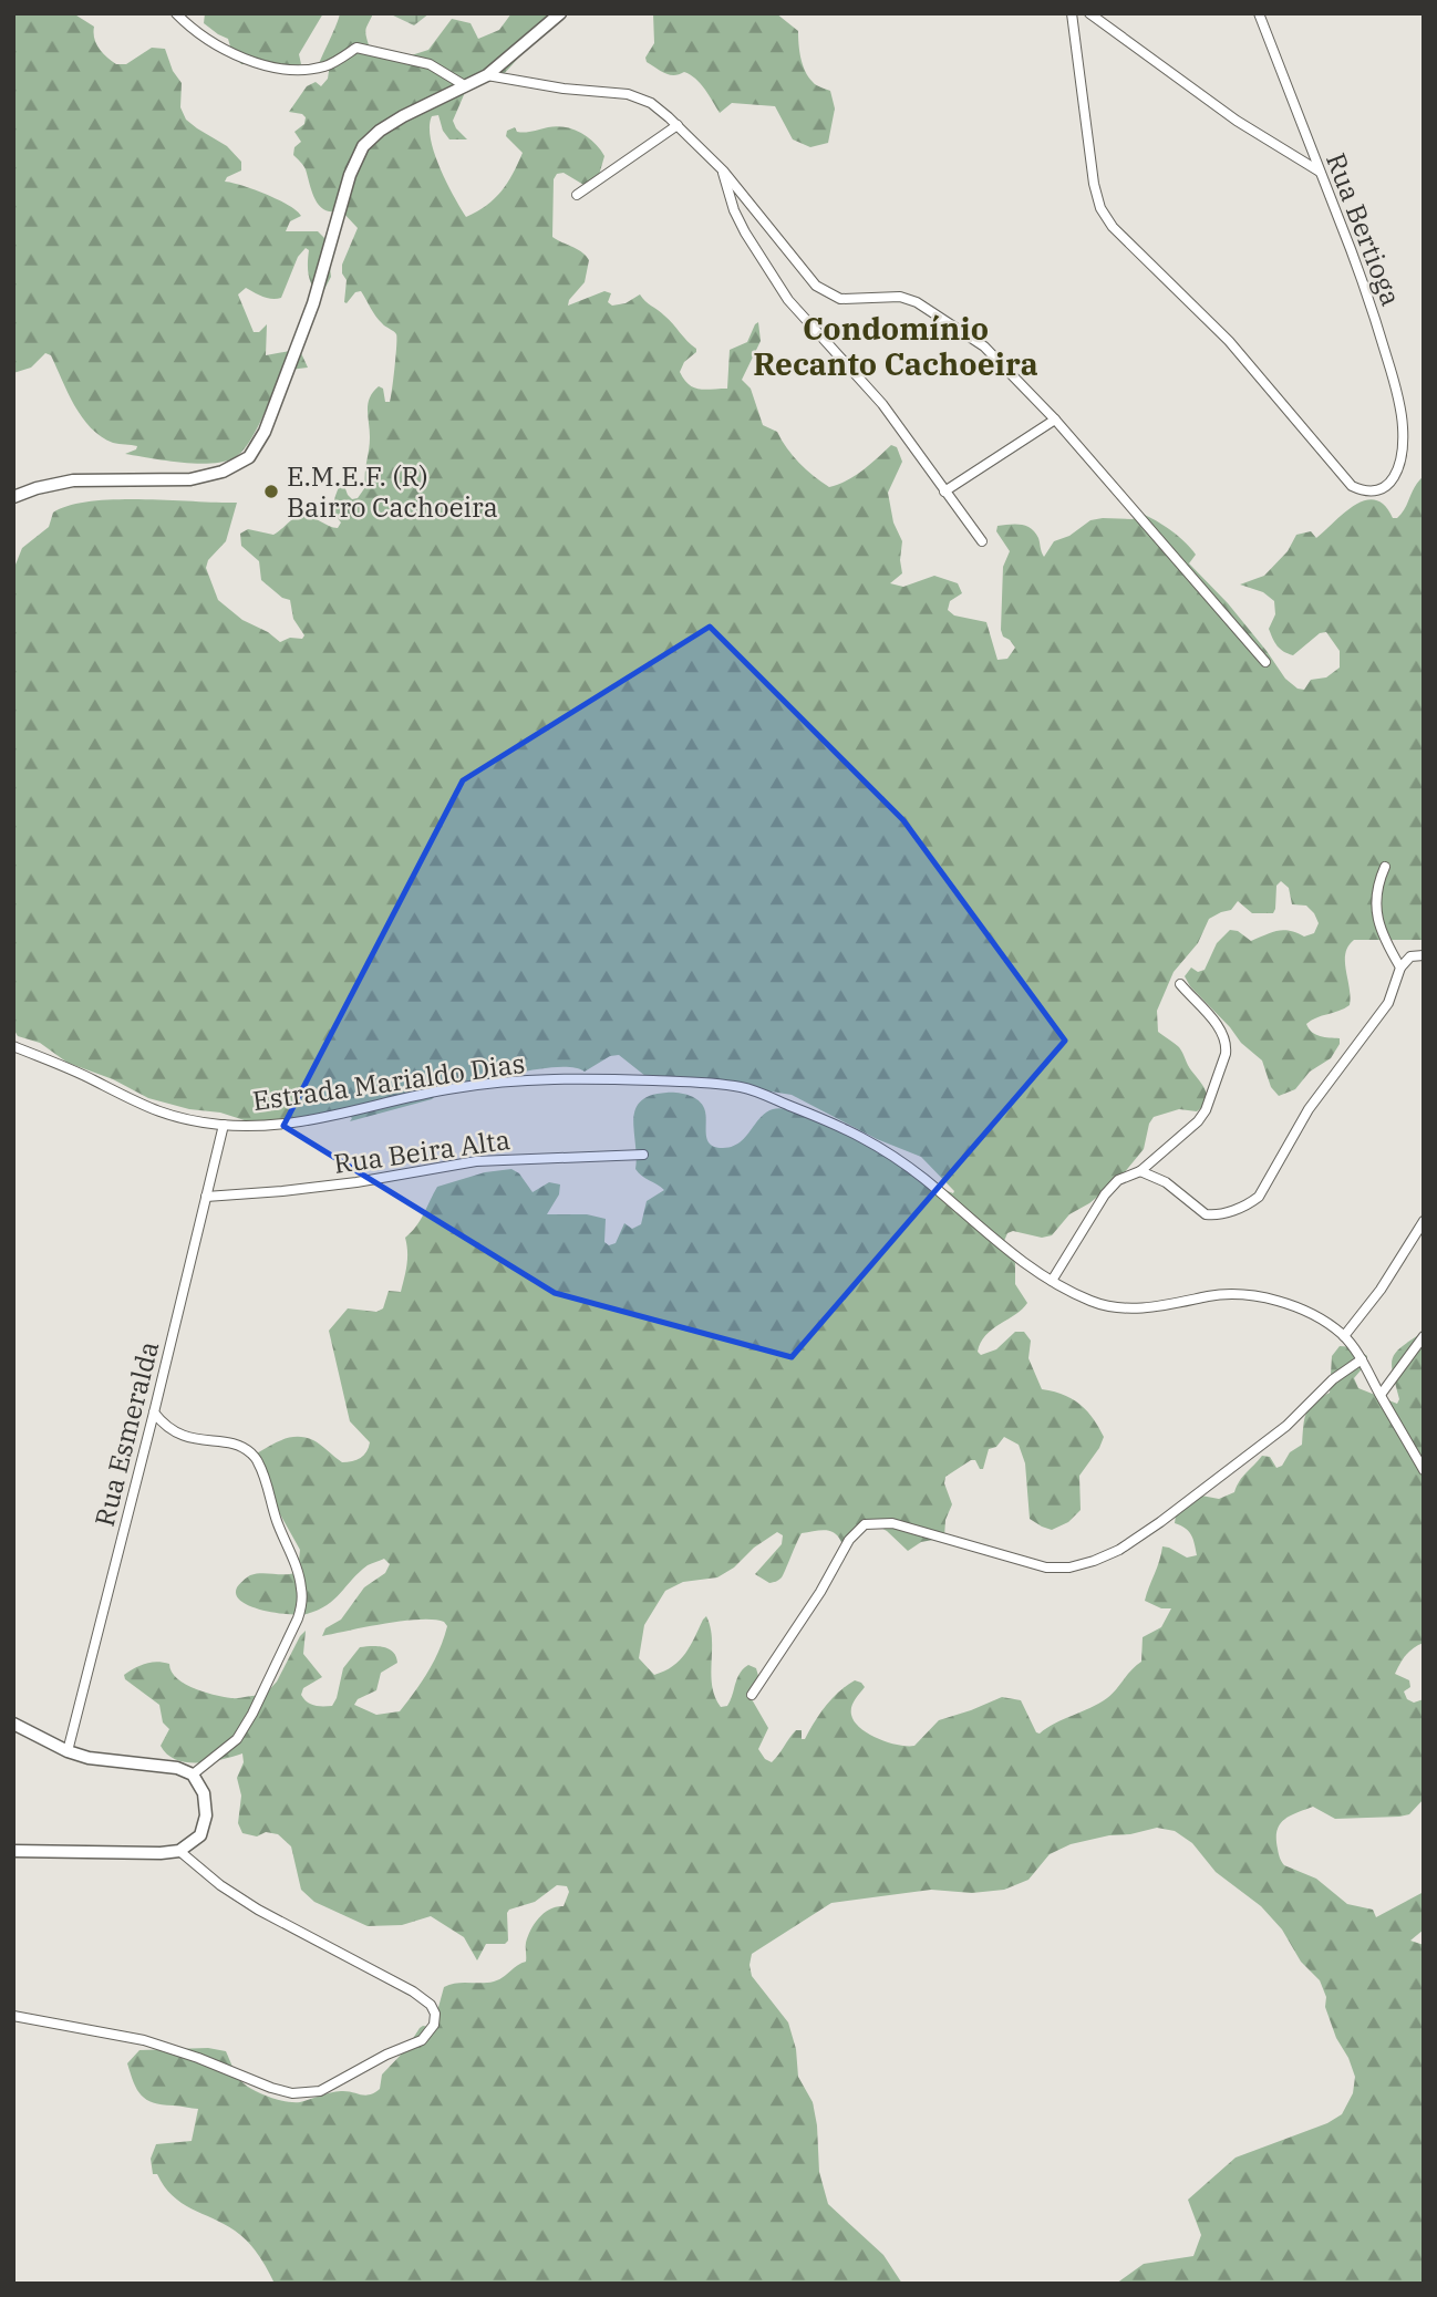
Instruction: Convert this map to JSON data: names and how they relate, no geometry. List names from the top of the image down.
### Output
{
  "streets": {
    "street": [
      "Rua Bertioga",
      "Estrada Marialdo Dias",
      "Rua Beira Alta",
      "Rua Esmeralda"
    ]
  },
  "crossings": [
    ["Estrada Marialdo Dias", "Rua Esmeralda"],
    ["Rua Beira Alta", "Rua Esmeralda"]
  ],
  "districts": ["Condomínio Recanto Cachoeira"],
  "places": ["E.M.E.F. (R) Bairro Cachoeira"]
}
